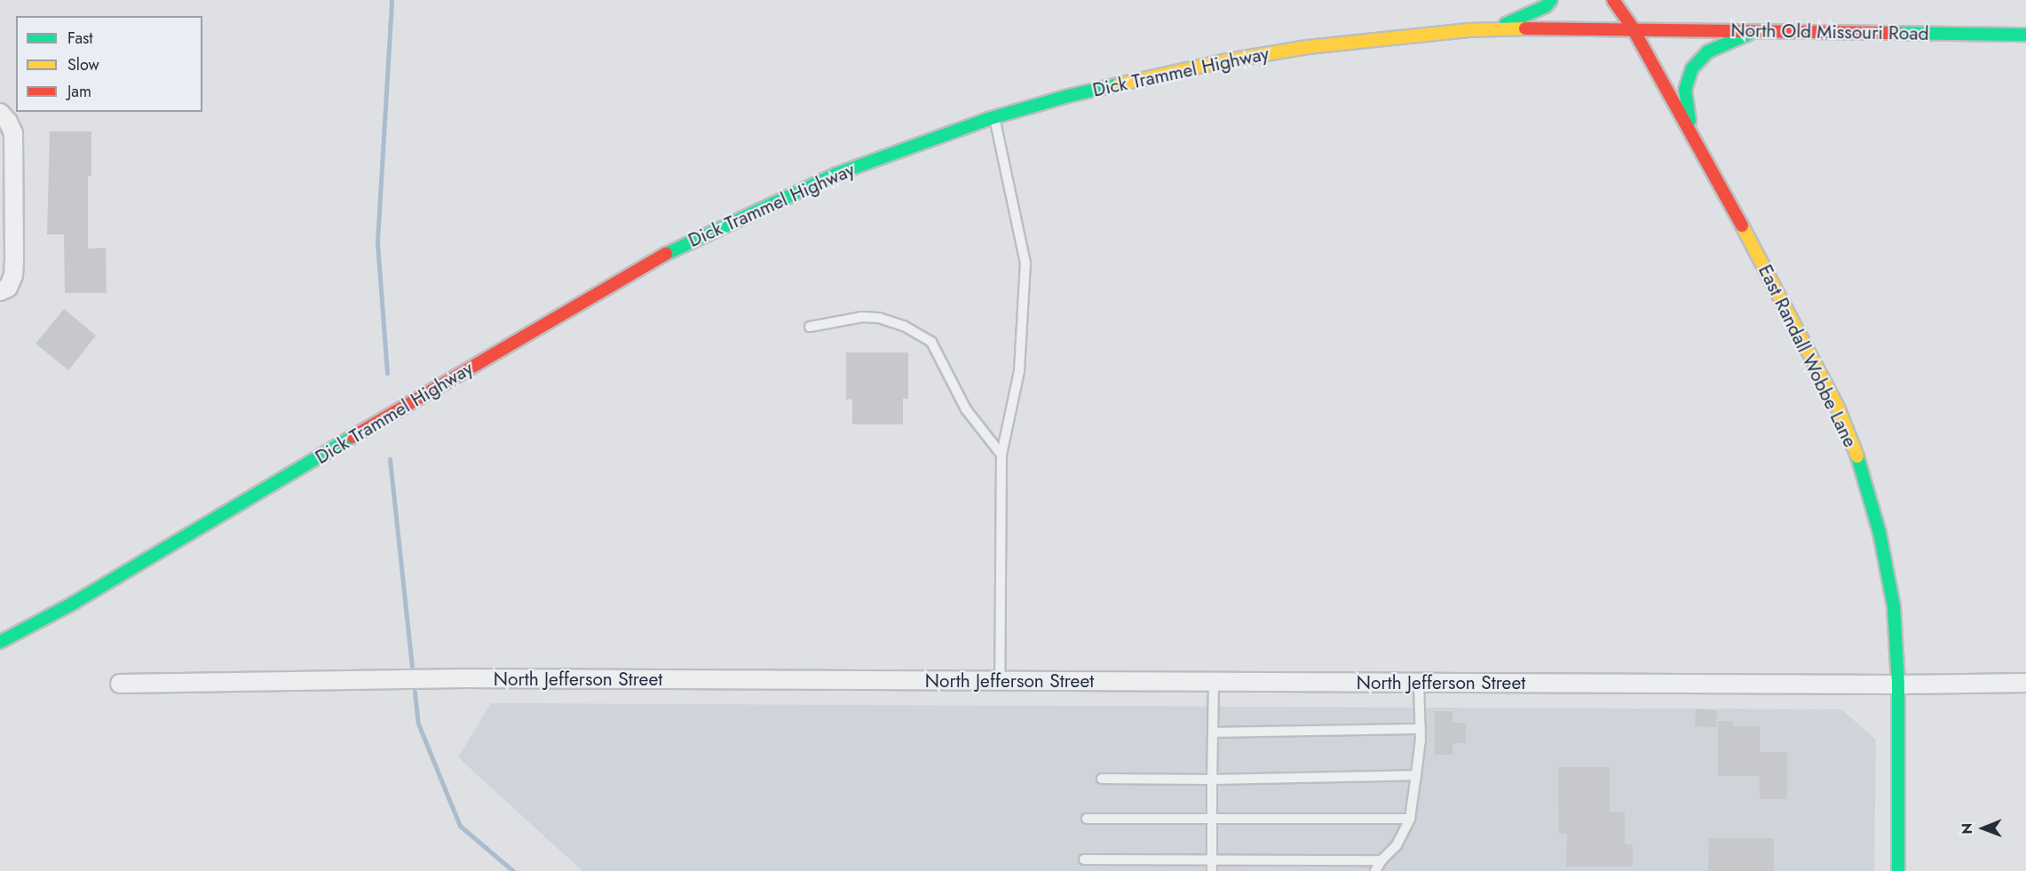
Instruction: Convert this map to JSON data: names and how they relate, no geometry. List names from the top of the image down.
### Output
{
  "streets": {
    "main road": ["North Old Missouri Road", "Dick Trammel Highway", "East Randall Wobbe Lane"],
    "street": ["North Jefferson Street"]
  },
  "crossings": [
    ["North Old Missouri Road", "Dick Trammel Highway"],
    ["North Old Missouri Road", "East Randall Wobbe Lane"],
    ["Dick Trammel Highway", "East Randall Wobbe Lane"],
    ["East Randall Wobbe Lane", "North Jefferson Street"]
  ],
  "legend": ["Fast", "Slow", "Jam"],
  "north": "left"
}
